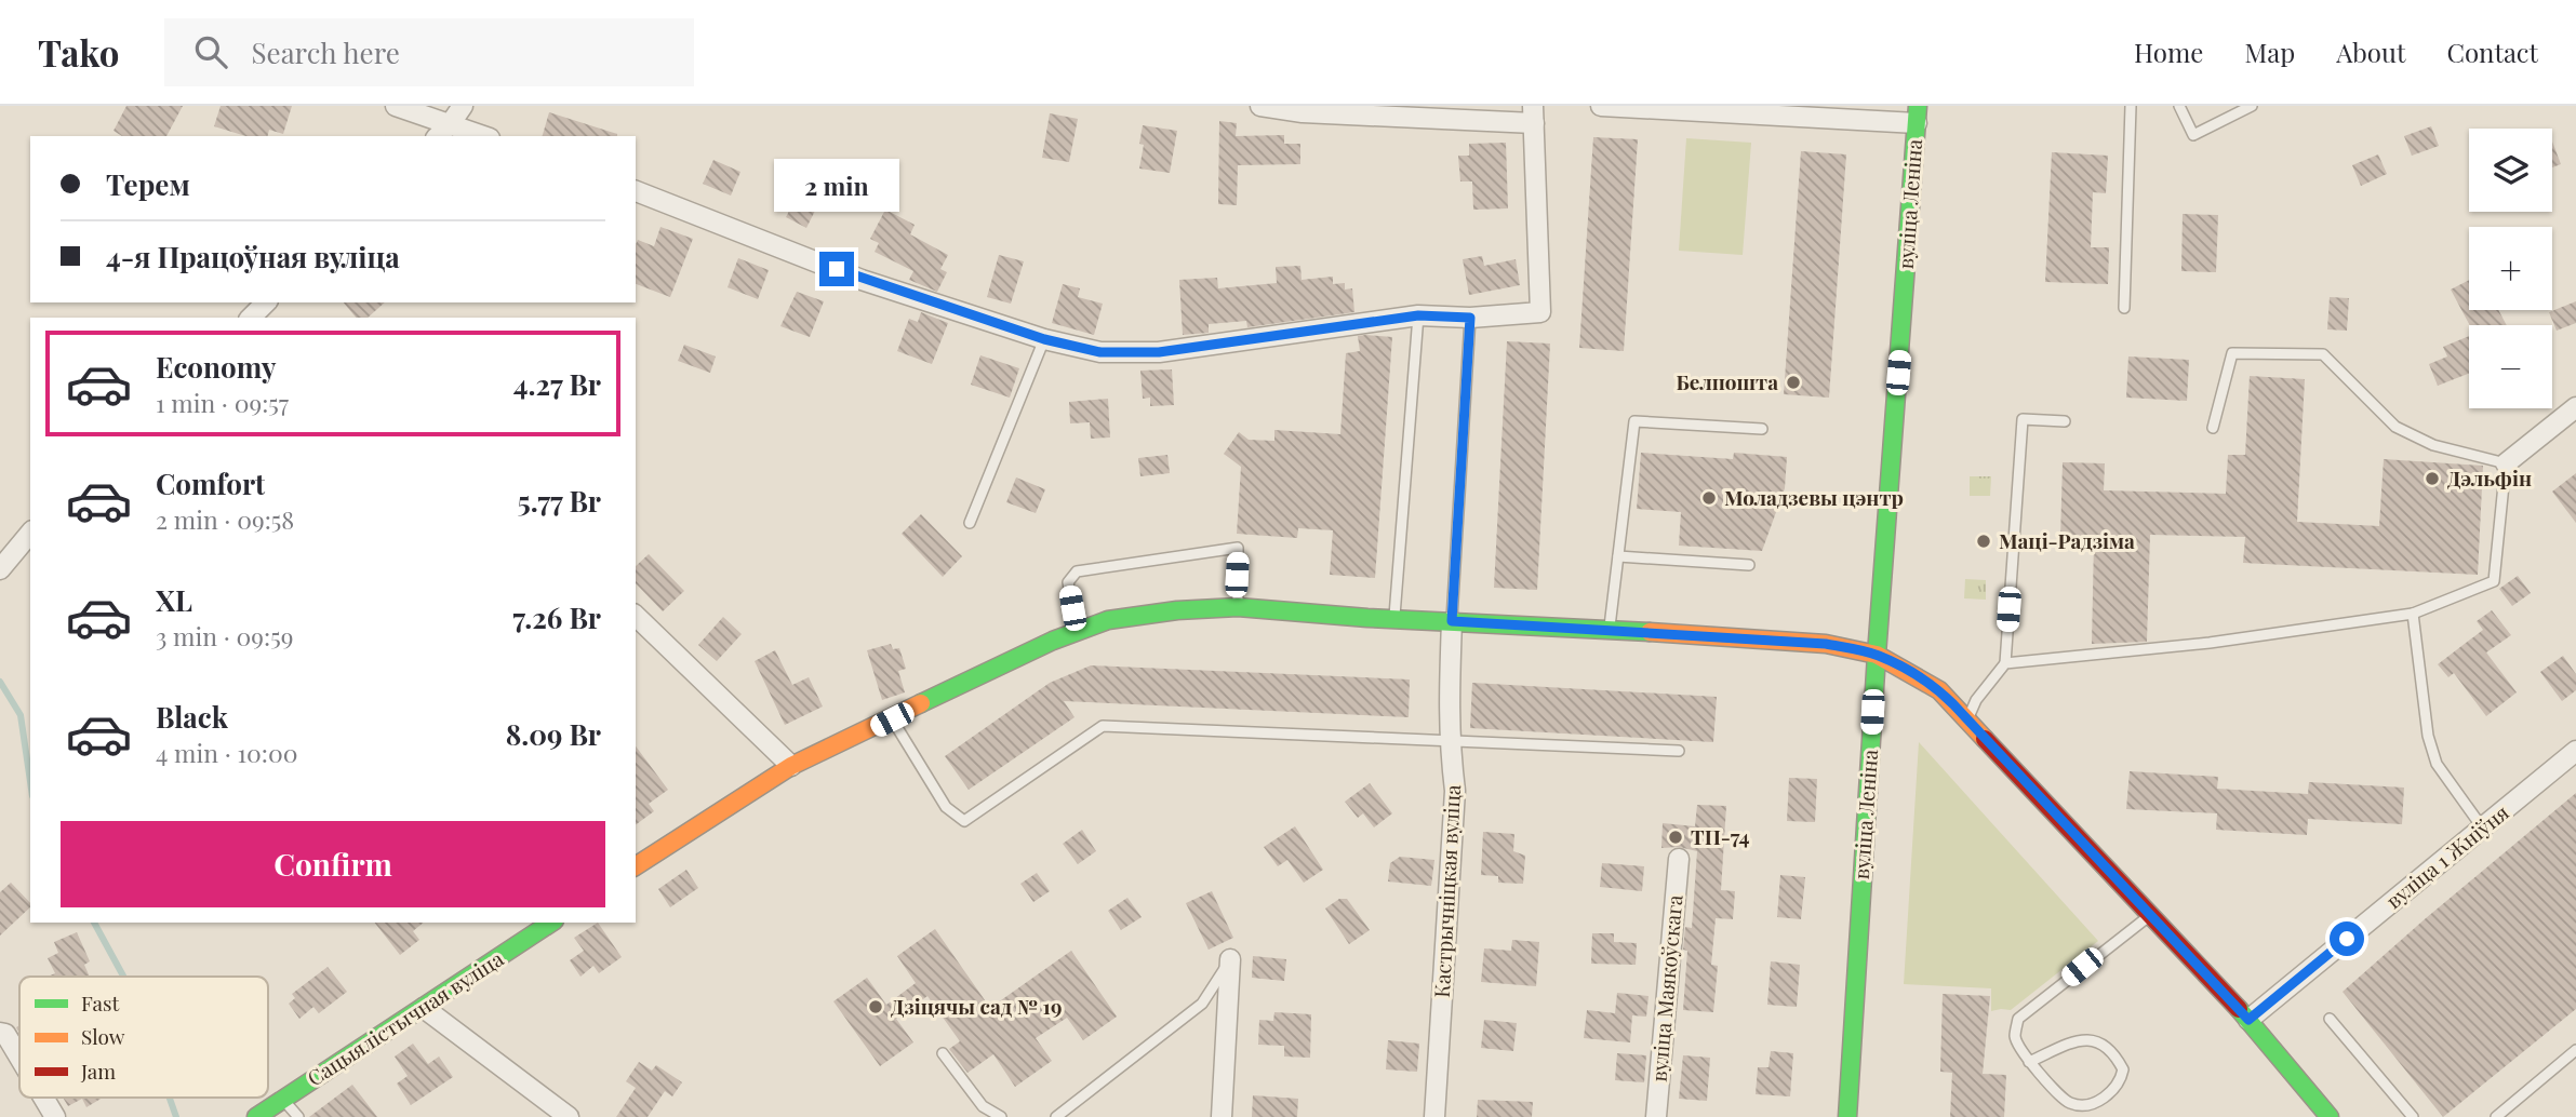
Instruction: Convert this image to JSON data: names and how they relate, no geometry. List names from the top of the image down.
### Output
{
  "streets": {
    "main road": ["вуліца Леніна", "Сацыялістычная вуліца"],
    "street": ["вуліца 1 Жніўня", "Кастрычніцкая вуліца", "вуліца Маякоўскага"]
  },
  "places": [
    "Белпошта",
    "Дэльфін",
    "Моладзевы цэнтр",
    "Маці-Радзіма",
    "ТП-74",
    "Дзіцячы сад № 19"
  ],
  "legend": ["Fast", "Slow", "Jam"],
  "page": {
    "header": "Tako",
    "search": "Search here",
    "nav": [
      "Home",
      "Map",
      "About",
      "Contact"
    ],
    "map_buttons": ["+", "−"],
    "banner": ["Терем", "4-я Працоўная вуліца"],
    "bubble": "2 min",
    "list": [
      {
        "name": "Economy",
        "note": "1 min · 09:57",
        "value": "4.27 Br"
      },
      {
        "name": "Comfort",
        "note": "2 min · 09:58",
        "value": "5.77 Br"
      },
      {
        "name": "XL",
        "note": "3 min · 09:59",
        "value": "7.26 Br"
      },
      {
        "name": "Black",
        "note": "4 min · 10:00",
        "value": "8.09 Br"
      }
    ],
    "buttons": "Confirm"
  }
}
